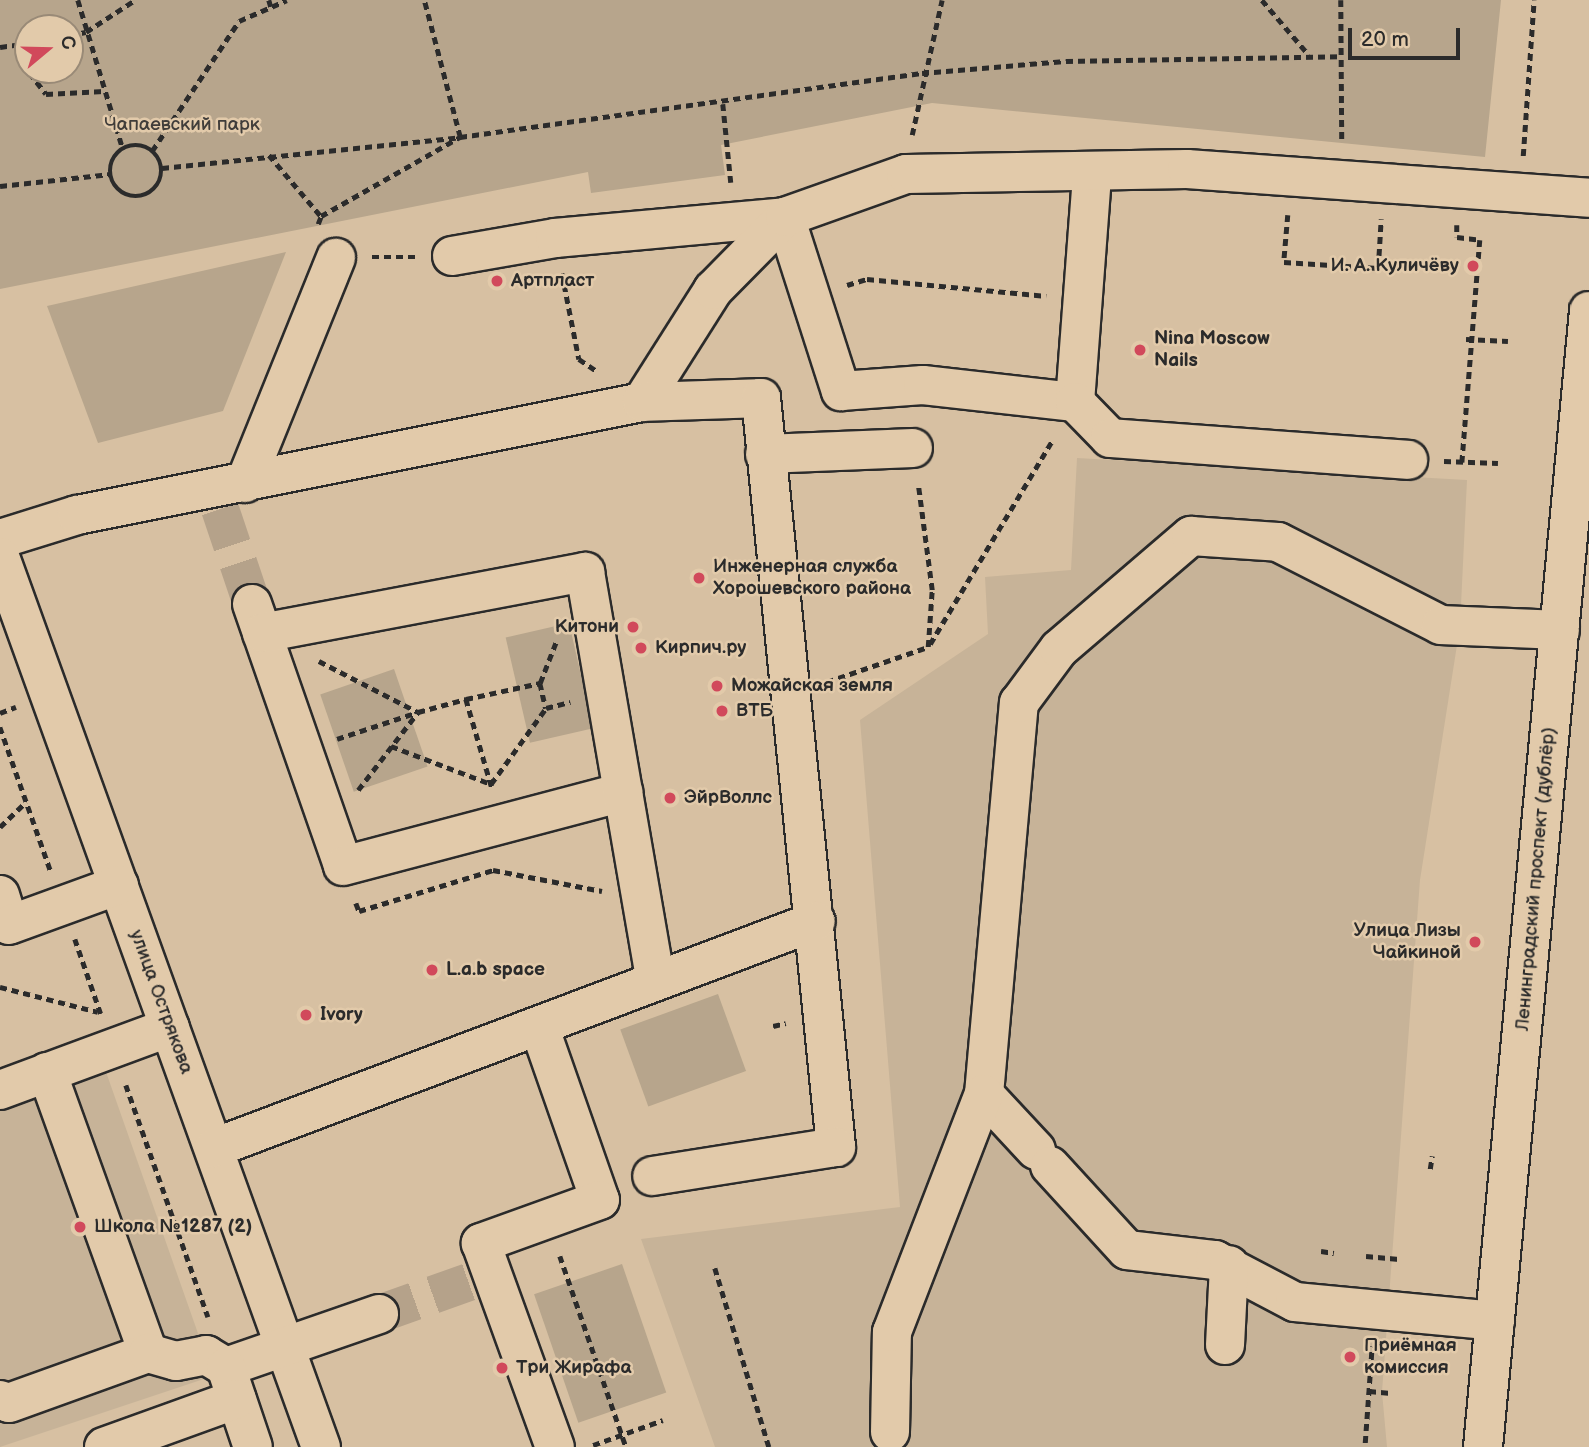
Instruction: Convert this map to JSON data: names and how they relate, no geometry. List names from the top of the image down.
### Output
{
  "streets": {
    "main road": ["Ленинградский проспект (дублёр)", "улица Острякова"]
  },
  "parks": ["Чапаевский парк"],
  "places": [
    "И. А. Куличёву",
    "Артпласт",
    "Nina Moscow Nails",
    "Инженерная служба Хорошевского района",
    "Китони",
    "Кирпич.ру",
    "Можайская земля",
    "ВТБ",
    "ЭйрВоллс",
    "Улица Лизы Чайкиной",
    "L.a.b space",
    "Ivory",
    "Школа №1287 (2)",
    "Приёмная комиссия",
    "Три Жирафа"
  ],
  "scale_bar": "20 m",
  "north": "right"
}
